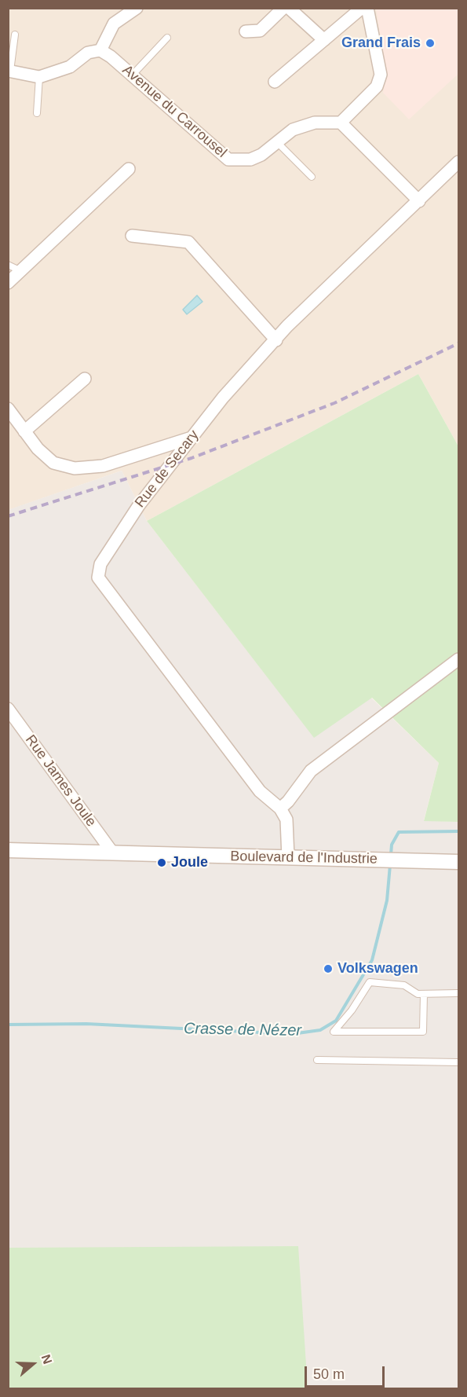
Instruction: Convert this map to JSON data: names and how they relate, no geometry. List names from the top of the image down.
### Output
{
  "streets": {
    "street": [
      "Avenue du Carrousel",
      "Rue de Secary",
      "Rue James Joule",
      "Boulevard de l'Industrie"
    ]
  },
  "crossings": [
    ["Rue James Joule", "Boulevard de l'Industrie"]
  ],
  "water": ["Crasse de Nézer"],
  "places": ["Grand Frais", "Joule", "Volkswagen"],
  "scale_bar": "50 m",
  "north": "right"
}
